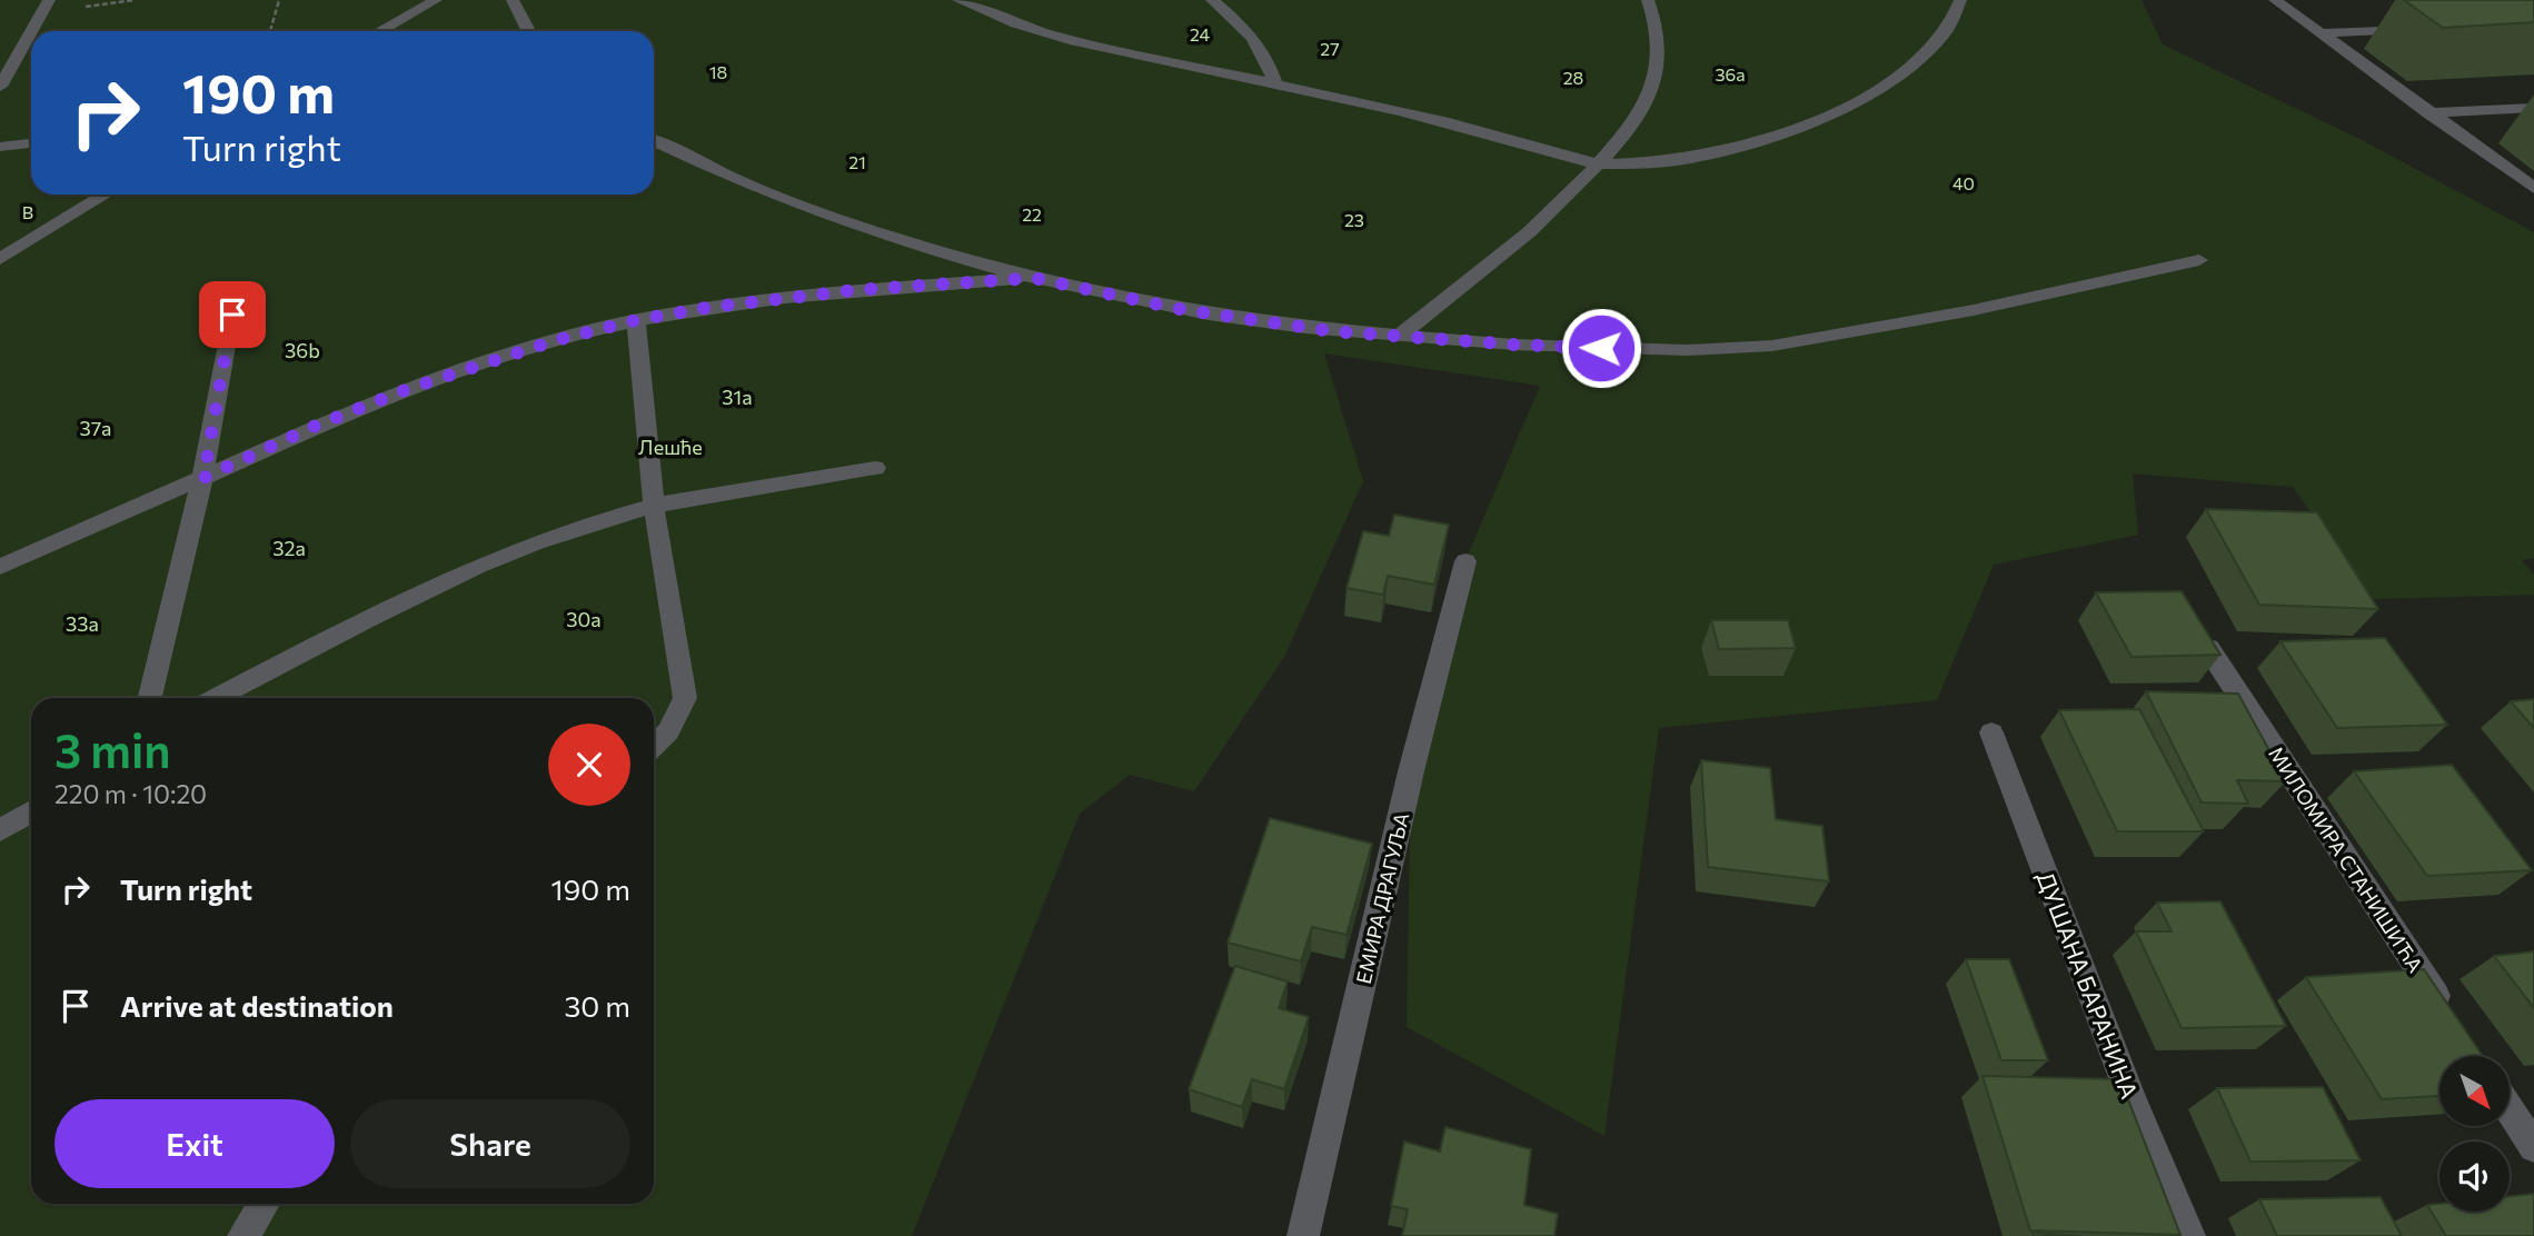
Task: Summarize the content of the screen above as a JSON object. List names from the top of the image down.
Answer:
{
  "streets": {
    "street": ["МИЛОМИРА СТАНИШИЋА", "ЕМИРА ДРАГУЉА", "ДУШАНА БАРАНИНА"]
  },
  "parks": [
    "24",
    "27",
    "18",
    "36a",
    "28",
    "21",
    "40",
    "B",
    "22",
    "23",
    "36b",
    "31a",
    "37a",
    "Лешће",
    "32a",
    "30a",
    "33a"
  ],
  "north": "bottom right",
  "page": {
    "turn": ["190 m", "Turn right"],
    "heading": ["3 min", "220 m · 10:20"],
    "list": [
      {
        "name": "Turn right",
        "value": "190 m"
      },
      {
        "name": "Arrive at destination",
        "value": "30 m"
      }
    ],
    "buttons": ["Exit", "Share"]
  }
}
